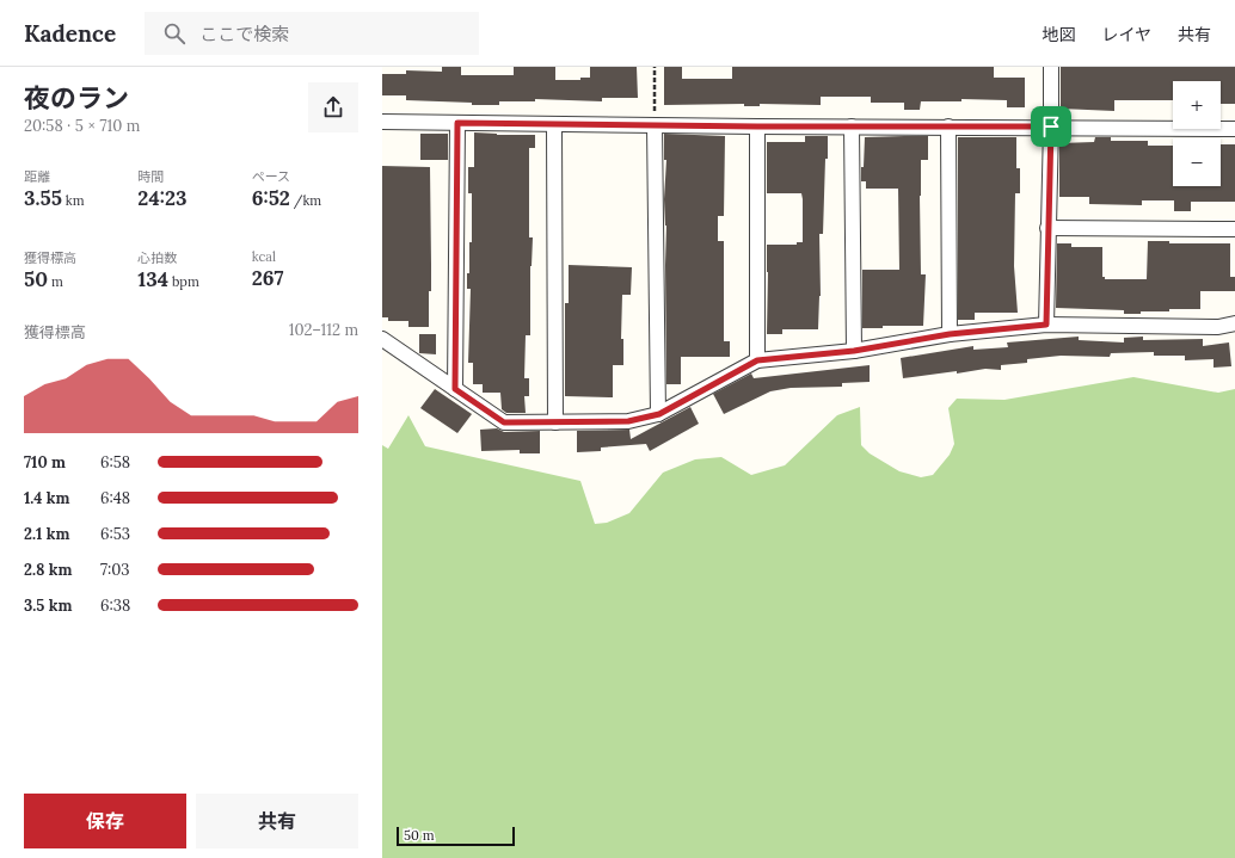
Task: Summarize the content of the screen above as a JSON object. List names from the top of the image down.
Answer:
{
  "scale_bar": "50 m",
  "page": {
    "header": "Kadence",
    "search": "ここで検索",
    "nav": ["地図", "レイヤ", "共有"],
    "heading": ["夜のラン", "20:58 · 5 × 710 m"],
    "map_buttons": ["+", "−"],
    "stats": [
      ["距離", "3.55 km"],
      ["時間", "24:23"],
      ["ペース", "6:52 /km"],
      ["獲得標高", "50 m"],
      ["心拍数", "134 bpm"],
      ["kcal", "267"]
    ],
    "chart": ["獲得標高", "102–112 m"],
    "list": [
      {
        "name": "710 m",
        "note": "6:58"
      },
      {
        "name": "1.4 km",
        "note": "6:48"
      },
      {
        "name": "2.1 km",
        "note": "6:53"
      },
      {
        "name": "2.8 km",
        "note": "7:03"
      },
      {
        "name": "3.5 km",
        "note": "6:38"
      }
    ],
    "buttons": ["保存", "共有"],
    "scale": "50 m"
  }
}
